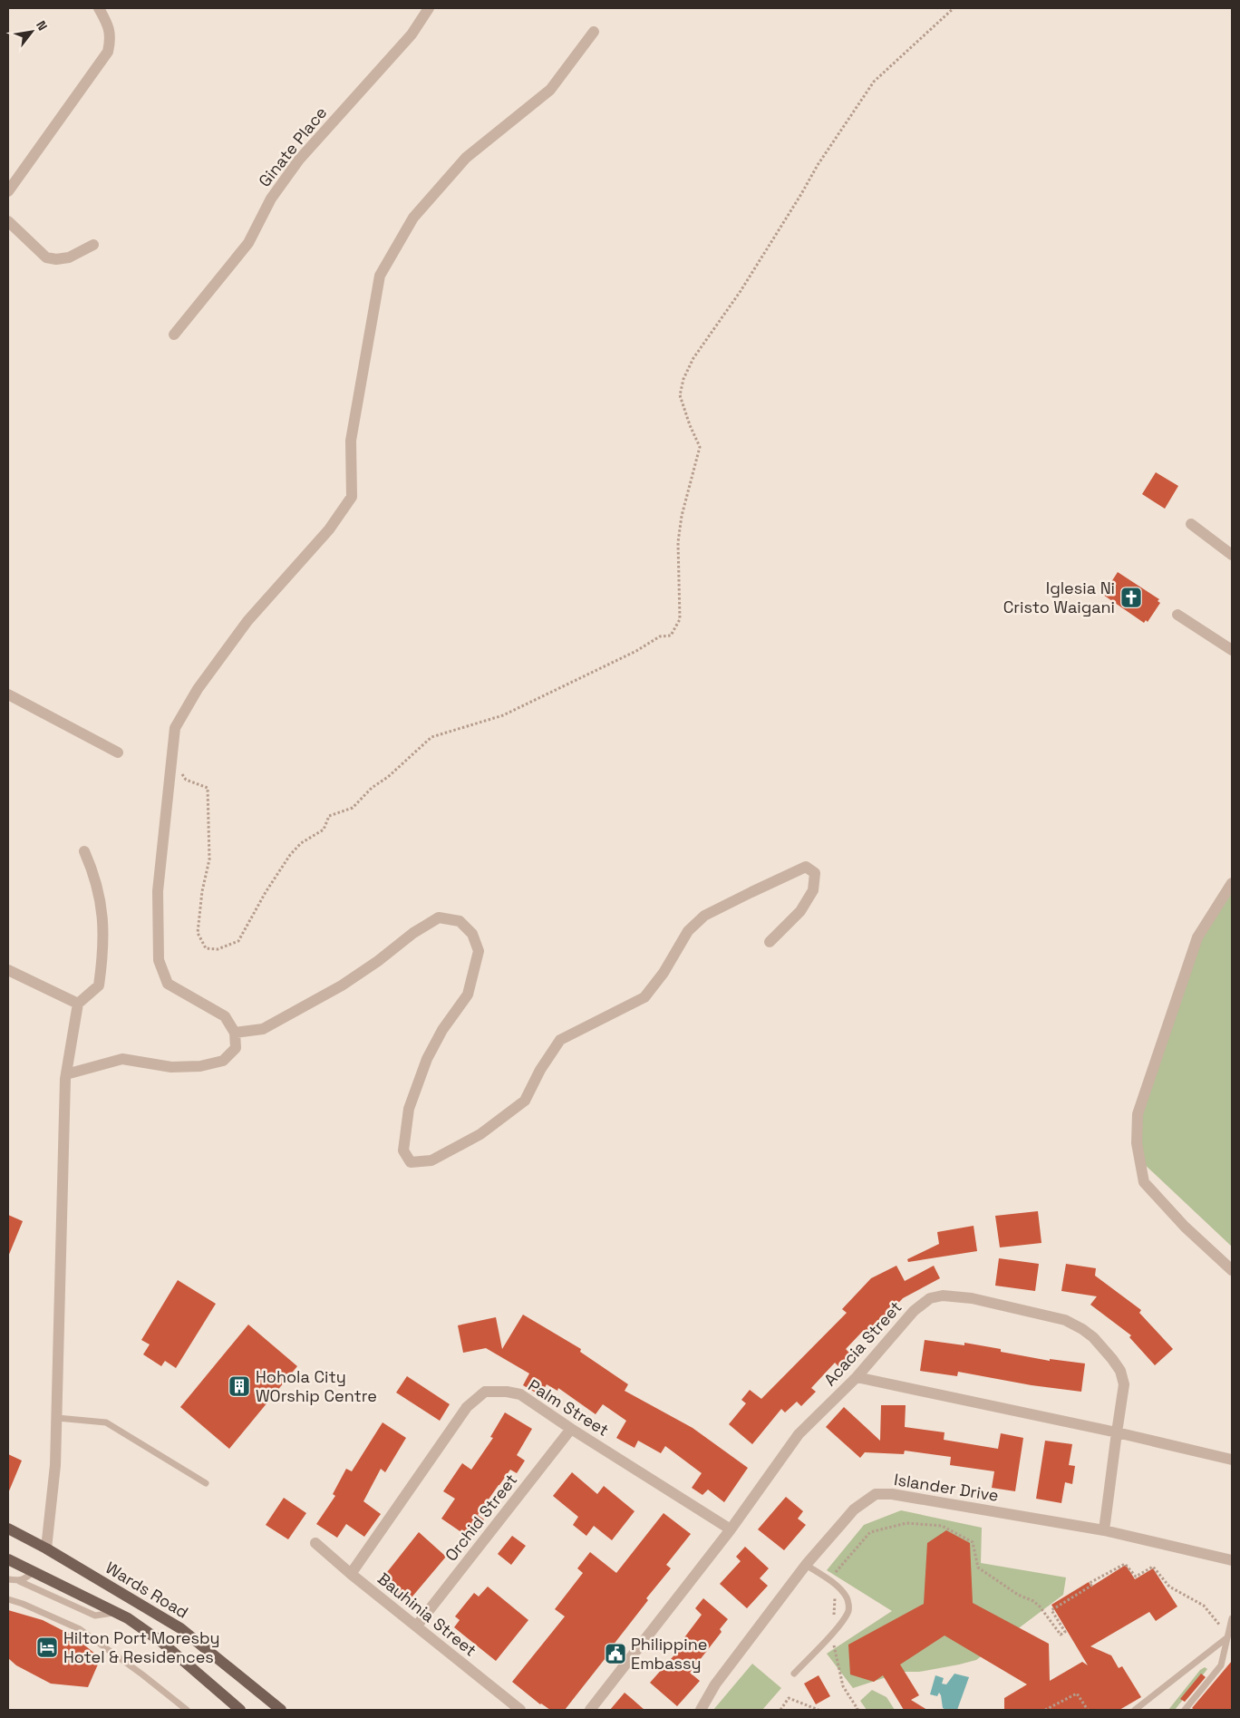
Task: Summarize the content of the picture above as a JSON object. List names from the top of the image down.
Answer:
{
  "streets": {
    "main road": ["Wards Road"],
    "street": [
      "Ginate Place",
      "Acacia Street",
      "Palm Street",
      "Islander Drive",
      "Orchid Street",
      "Bauhinia Street"
    ]
  },
  "crossings": [
    ["Acacia Street", "Palm Street"],
    ["Acacia Street", "Islander Drive"],
    ["Palm Street", "Orchid Street"],
    ["Palm Street", "Bauhinia Street"],
    ["Orchid Street", "Bauhinia Street"]
  ],
  "places": {
    "church": ["Iglesia Ni Cristo Waigani"],
    "building": ["Hohola City WOrship Centre"],
    "hotel": ["Hilton Port Moresby Hotel & Residences"],
    "public building": ["Philippine Embassy"]
  },
  "north": "top right"
}
